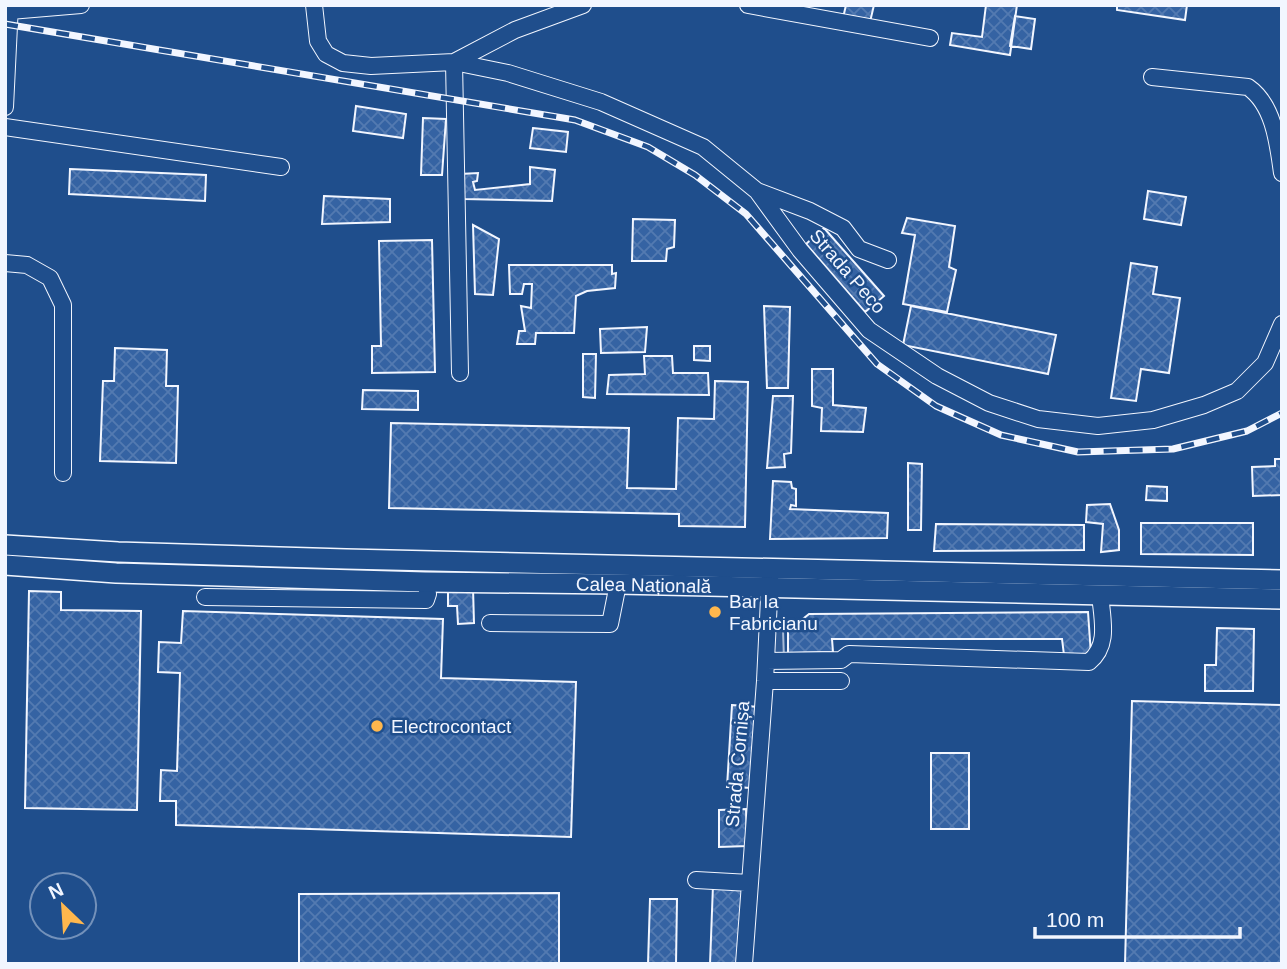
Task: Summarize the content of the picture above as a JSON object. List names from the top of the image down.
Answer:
{
  "streets": {
    "main road": ["Calea Națională"],
    "street": ["Strada Peco", "Strada Cornișa"]
  },
  "crossings": [
    ["Calea Națională", "Strada Cornișa"]
  ],
  "places": ["Bar la Fabricianu", "Electrocontact"],
  "scale_bar": "100 m",
  "north": "top left"
}
